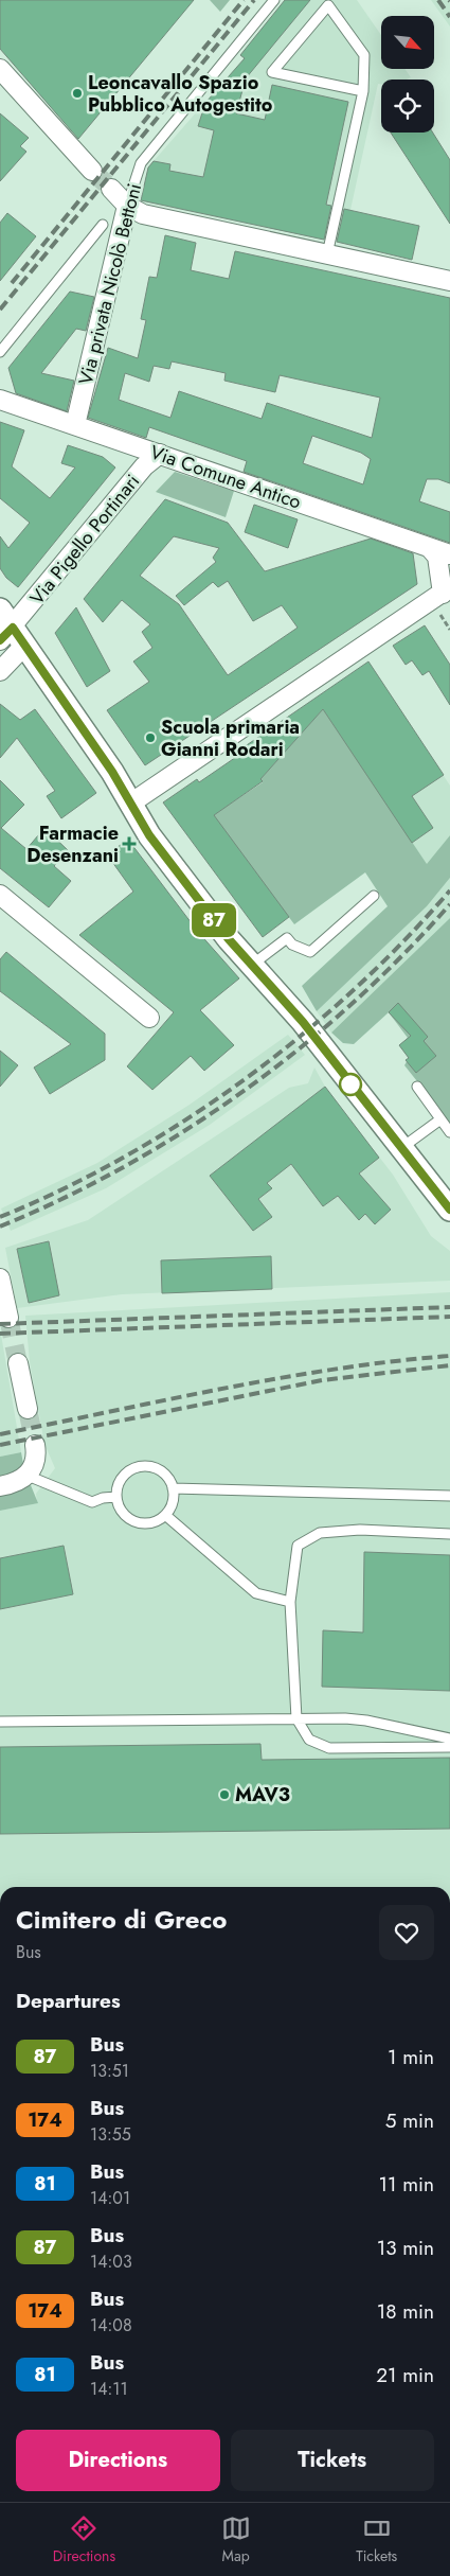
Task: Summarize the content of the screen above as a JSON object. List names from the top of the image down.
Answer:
{
  "streets": {
    "street": ["Via privata Nicolò Bettoni", "Via Comune Antico", "Via Pigello Portinari"]
  },
  "crossings": [
    ["Via privata Nicolò Bettoni", "Via Comune Antico"],
    ["Via Comune Antico", "Via Pigello Portinari"]
  ],
  "places": {
    "other": ["Leoncavallo Spazio Pubblico Autogestito", "Scuola primaria Gianni Rodari", "MAV3"],
    "health": ["Farmacie Desenzani"]
  },
  "lines": ["bus line 87"],
  "north": "bottom right",
  "page": {
    "on_map": "87",
    "heading": [
      ["Cimitero di Greco", "Bus"],
      "Departures"
    ],
    "list": [
      {
        "mark": "87",
        "name": "Bus",
        "note": "13:51",
        "value": "1 min"
      },
      {
        "mark": "174",
        "name": "Bus",
        "note": "13:55",
        "value": "5 min"
      },
      {
        "mark": "81",
        "name": "Bus",
        "note": "14:01",
        "value": "11 min"
      },
      {
        "mark": "87",
        "name": "Bus",
        "note": "14:03",
        "value": "13 min"
      },
      {
        "mark": "174",
        "name": "Bus",
        "note": "14:08",
        "value": "18 min"
      },
      {
        "mark": "81",
        "name": "Bus",
        "note": "14:11",
        "value": "21 min"
      }
    ],
    "buttons": ["Directions", "Tickets"],
    "tabs": ["Directions", "Map", "Tickets"]
  }
}
